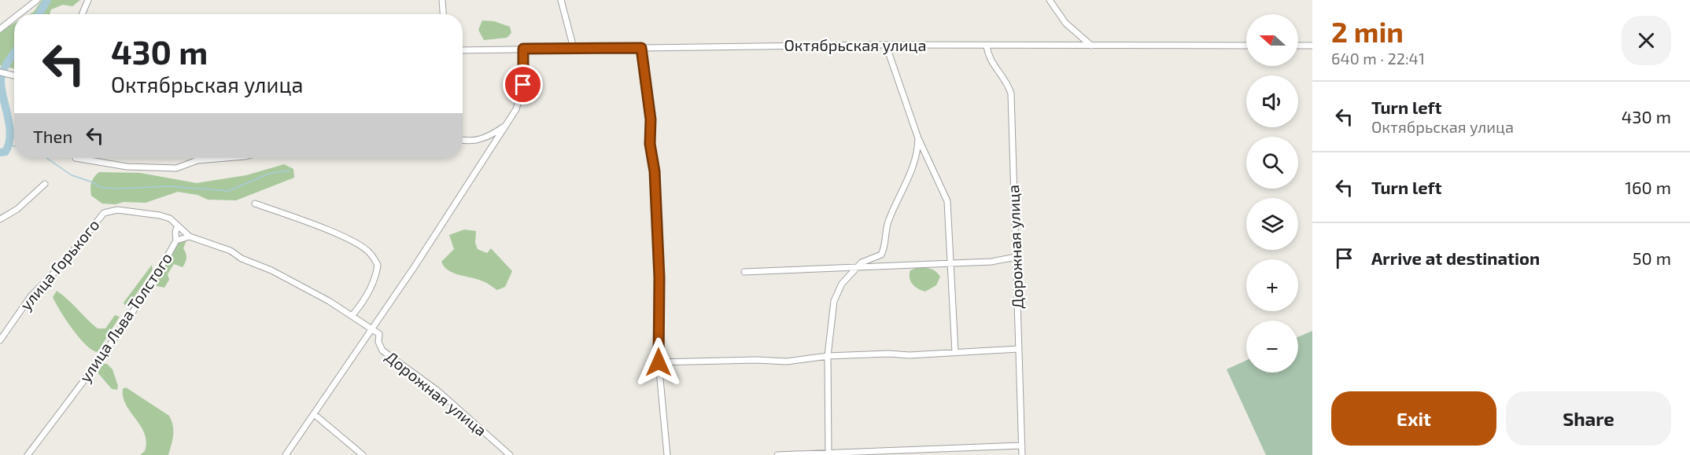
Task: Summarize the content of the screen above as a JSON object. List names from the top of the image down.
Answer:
{
  "streets": {
    "street": [
      "Октябрьская улица",
      "Дорожная улица",
      "улица Горького",
      "улица Льва Толстого"
    ]
  },
  "crossings": [
    ["Октябрьская улица", "Дорожная улица"]
  ],
  "north": "left",
  "page": {
    "heading": ["2 min", "640 m · 22:41"],
    "map_buttons": ["+", "−"],
    "turn": ["430 m", "Октябрьская улица"],
    "list": [
      {
        "name": "Turn left",
        "note": "Октябрьская улица",
        "value": "430 m"
      },
      {
        "name": "Turn left",
        "value": "160 m"
      },
      {
        "name": "Arrive at destination",
        "value": "50 m"
      }
    ],
    "then": "Then",
    "buttons": ["Exit", "Share"]
  }
}
